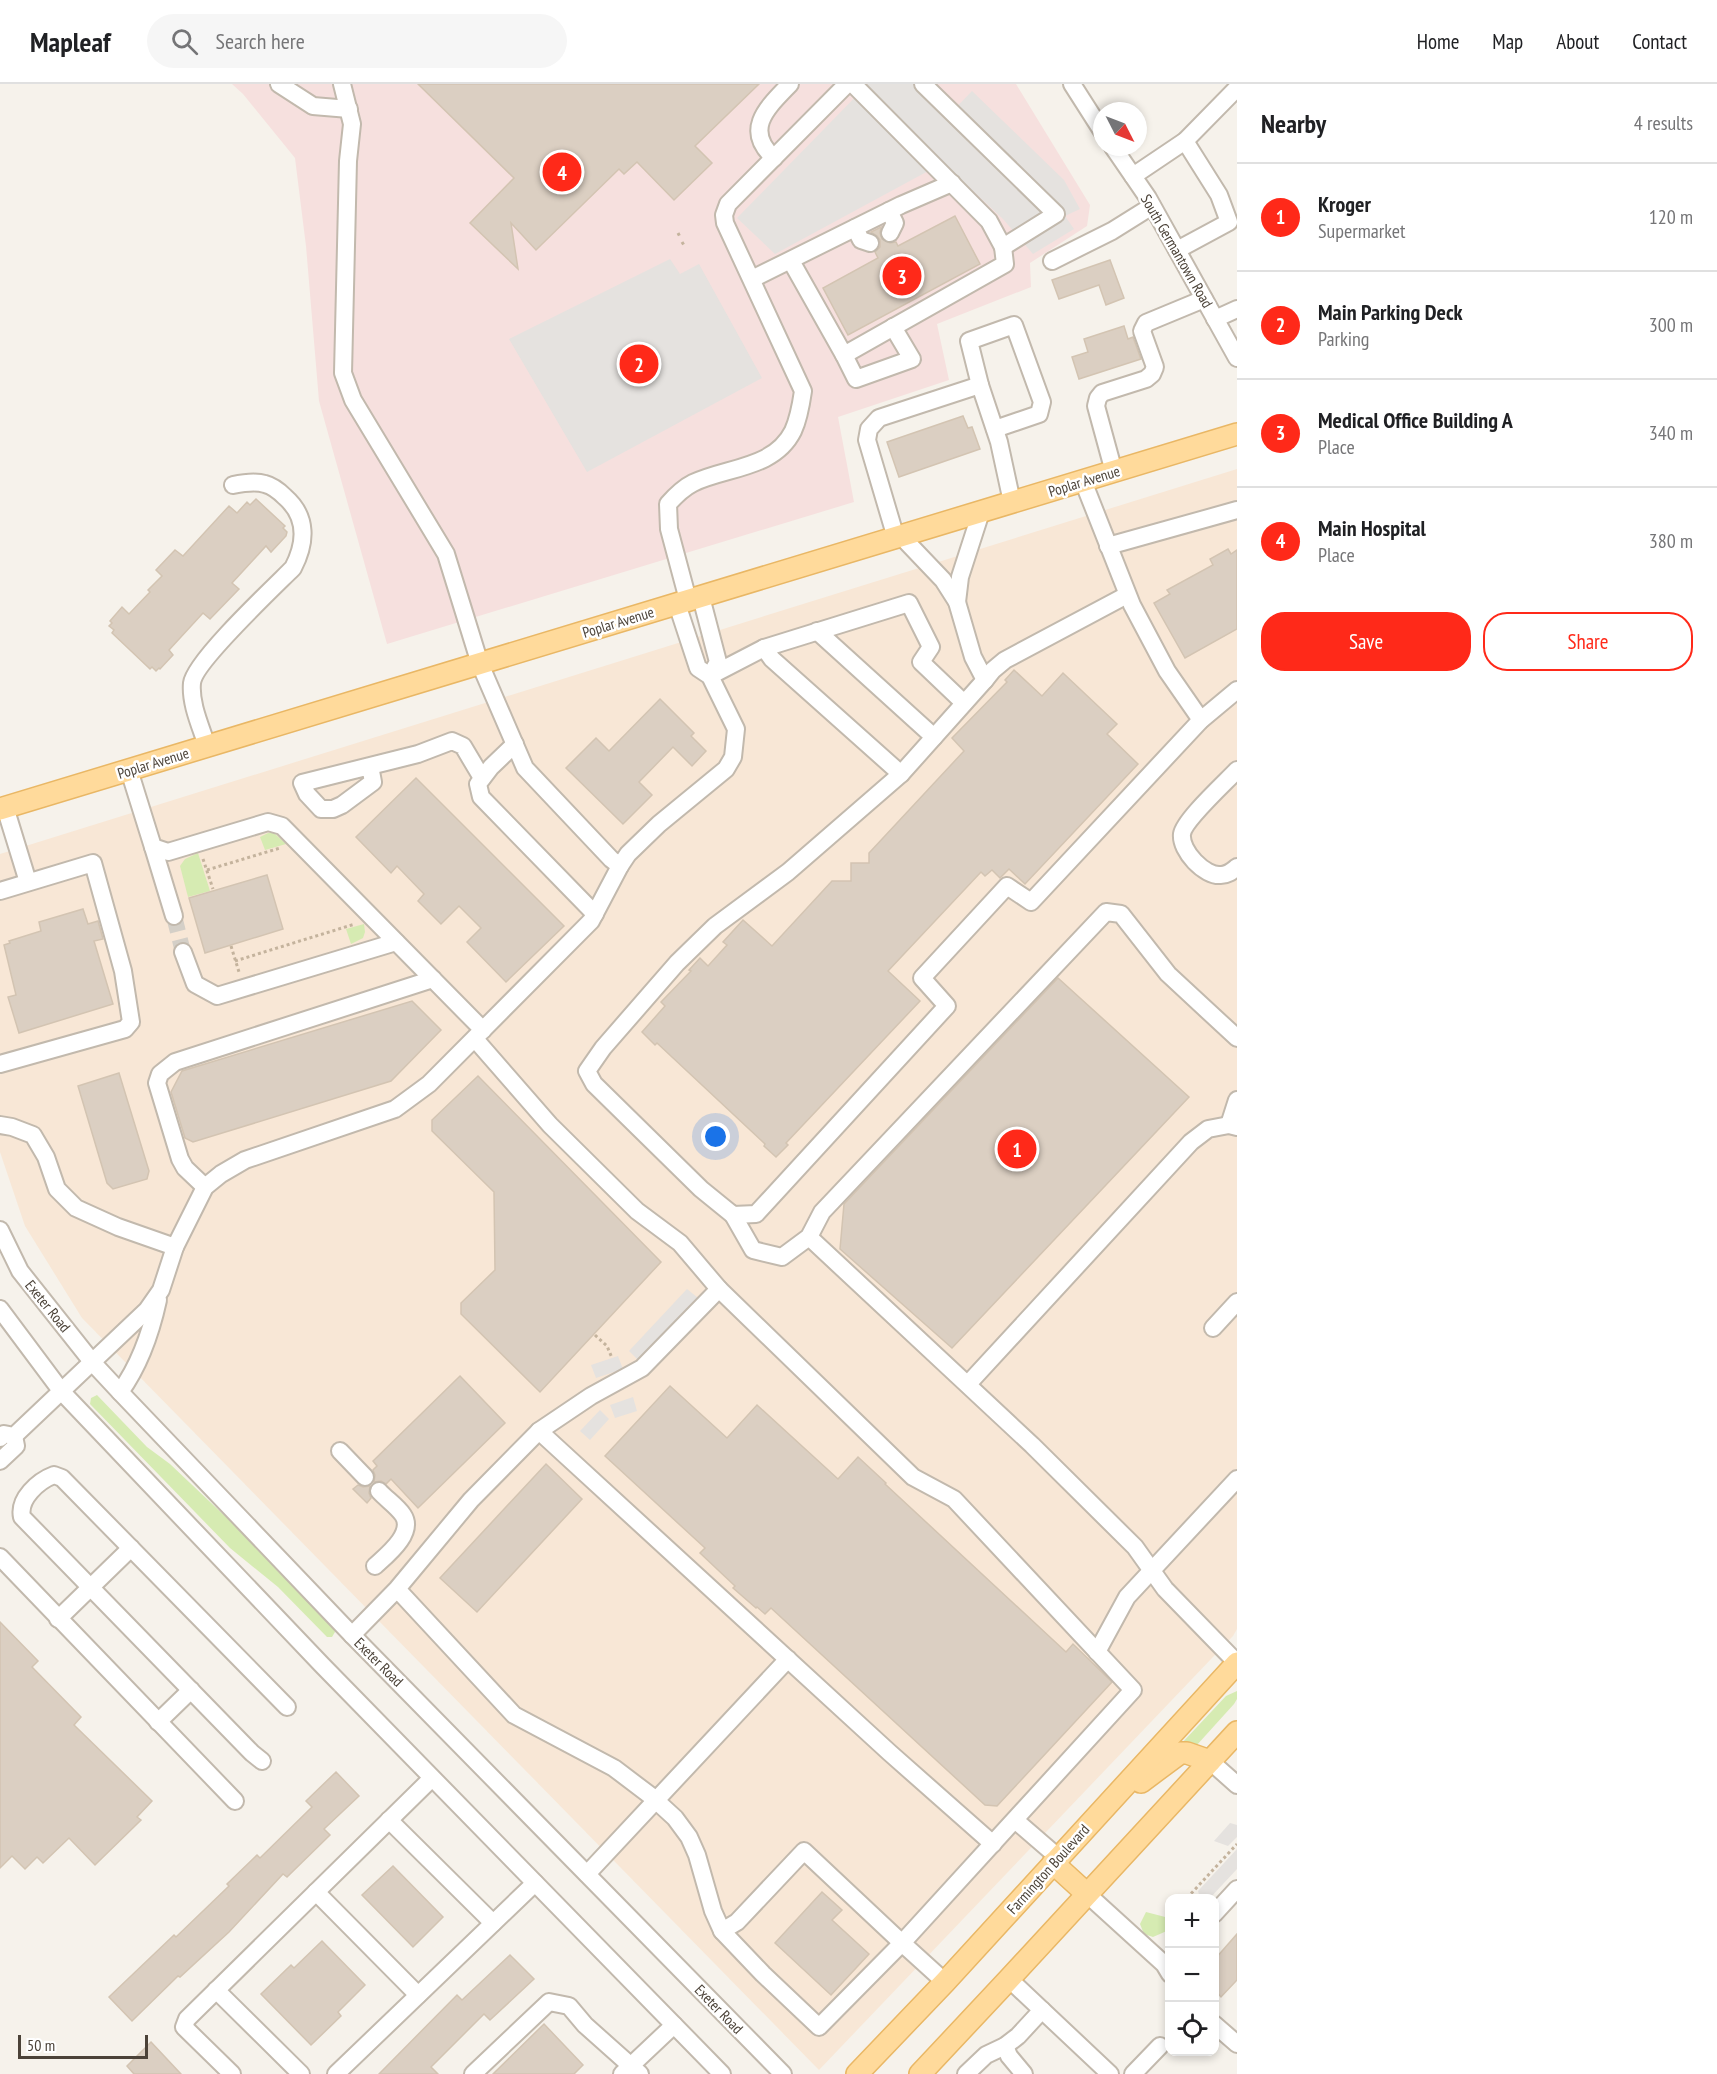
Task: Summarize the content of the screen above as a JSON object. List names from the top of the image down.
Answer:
{
  "streets": {
    "main road": ["Poplar Avenue", "Farmington Boulevard"],
    "street": ["South Germantown Road", "Exeter Road"]
  },
  "scale_bar": "50 m",
  "north": "bottom right",
  "page": {
    "header": "Mapleaf",
    "search": "Search here",
    "nav": [
      "Home",
      "Map",
      "About",
      "Contact"
    ],
    "heading": ["Nearby", "4 results"],
    "pins": [
      "4",
      "3",
      "2",
      "1"
    ],
    "list": [
      {
        "mark": "1",
        "name": "Kroger",
        "note": "Supermarket",
        "value": "120 m"
      },
      {
        "mark": "2",
        "name": "Main Parking Deck",
        "note": "Parking",
        "value": "300 m"
      },
      {
        "mark": "3",
        "name": "Medical Office Building A",
        "note": "Place",
        "value": "340 m"
      },
      {
        "mark": "4",
        "name": "Main Hospital",
        "note": "Place",
        "value": "380 m"
      }
    ],
    "buttons": ["Save", "Share"],
    "map_buttons": ["+", "−"],
    "scale": "50 m"
  }
}
